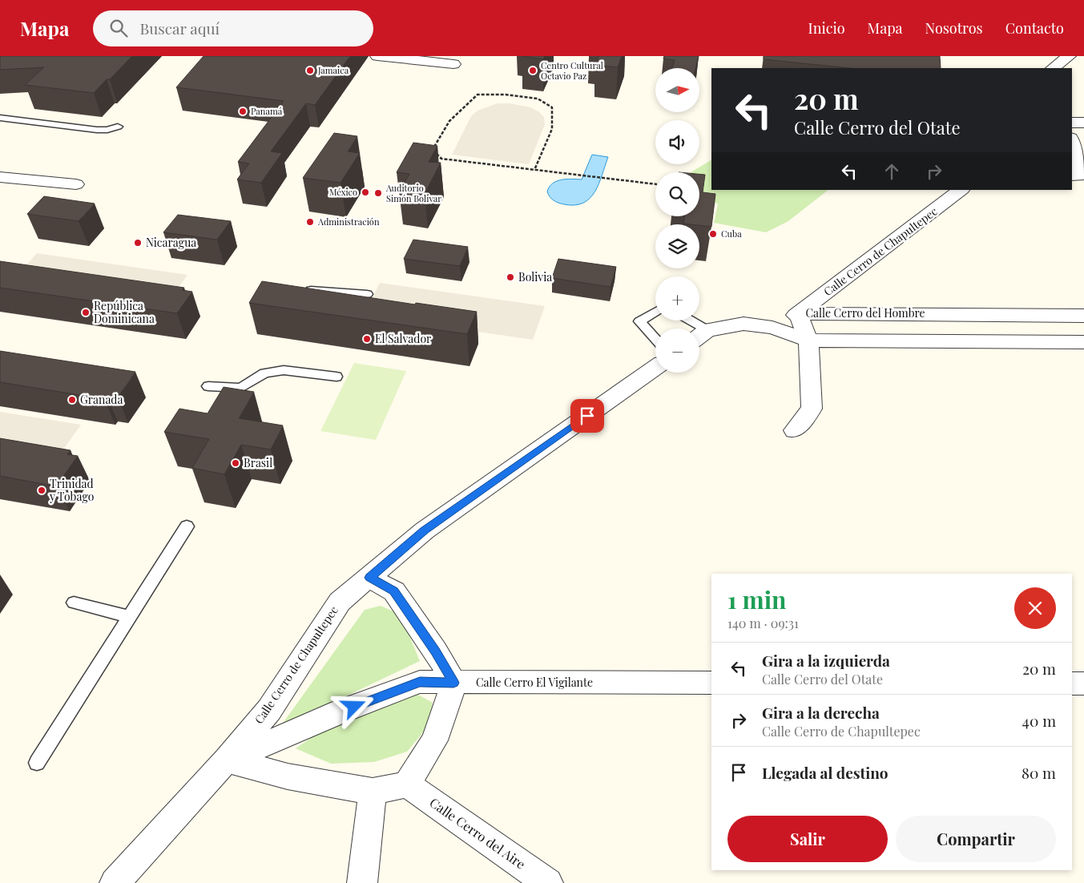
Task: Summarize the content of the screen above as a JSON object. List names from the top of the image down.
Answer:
{
  "streets": {
    "street": [
      "Calle Cerro de Chapultepec",
      "Calle Cerro del Hombre",
      "Calle Cerro El Vigilante",
      "Calle Cerro del Aire"
    ]
  },
  "crossings": [
    ["Calle Cerro de Chapultepec", "Calle Cerro del Hombre"],
    ["Calle Cerro de Chapultepec", "Calle Cerro El Vigilante"]
  ],
  "places": [
    "Jamaica",
    "Centro Cultural Octavio Paz",
    "Panamá",
    "México",
    "Auditorio Simón Bolivar",
    "Administración",
    "Cuba",
    "Nicaragua",
    "Bolivia",
    "República Dominicana",
    "El Salvador",
    "Granada",
    "Brasil",
    "Trinidad y Tobago"
  ],
  "north": "right",
  "page": {
    "header": "Mapa",
    "search": "Buscar aquí",
    "nav": [
      "Inicio",
      "Mapa",
      "Nosotros",
      "Contacto"
    ],
    "map_buttons": ["+", "−"],
    "turn": ["20 m", "Calle Cerro del Otate"],
    "heading": ["1 min", "140 m · 09:31"],
    "list": [
      {
        "name": "Gira a la izquierda",
        "note": "Calle Cerro del Otate",
        "value": "20 m"
      },
      {
        "name": "Gira a la derecha",
        "note": "Calle Cerro de Chapultepec",
        "value": "40 m"
      },
      {
        "name": "Llegada al destino",
        "value": "80 m"
      }
    ],
    "buttons": ["Salir", "Compartir"]
  }
}
